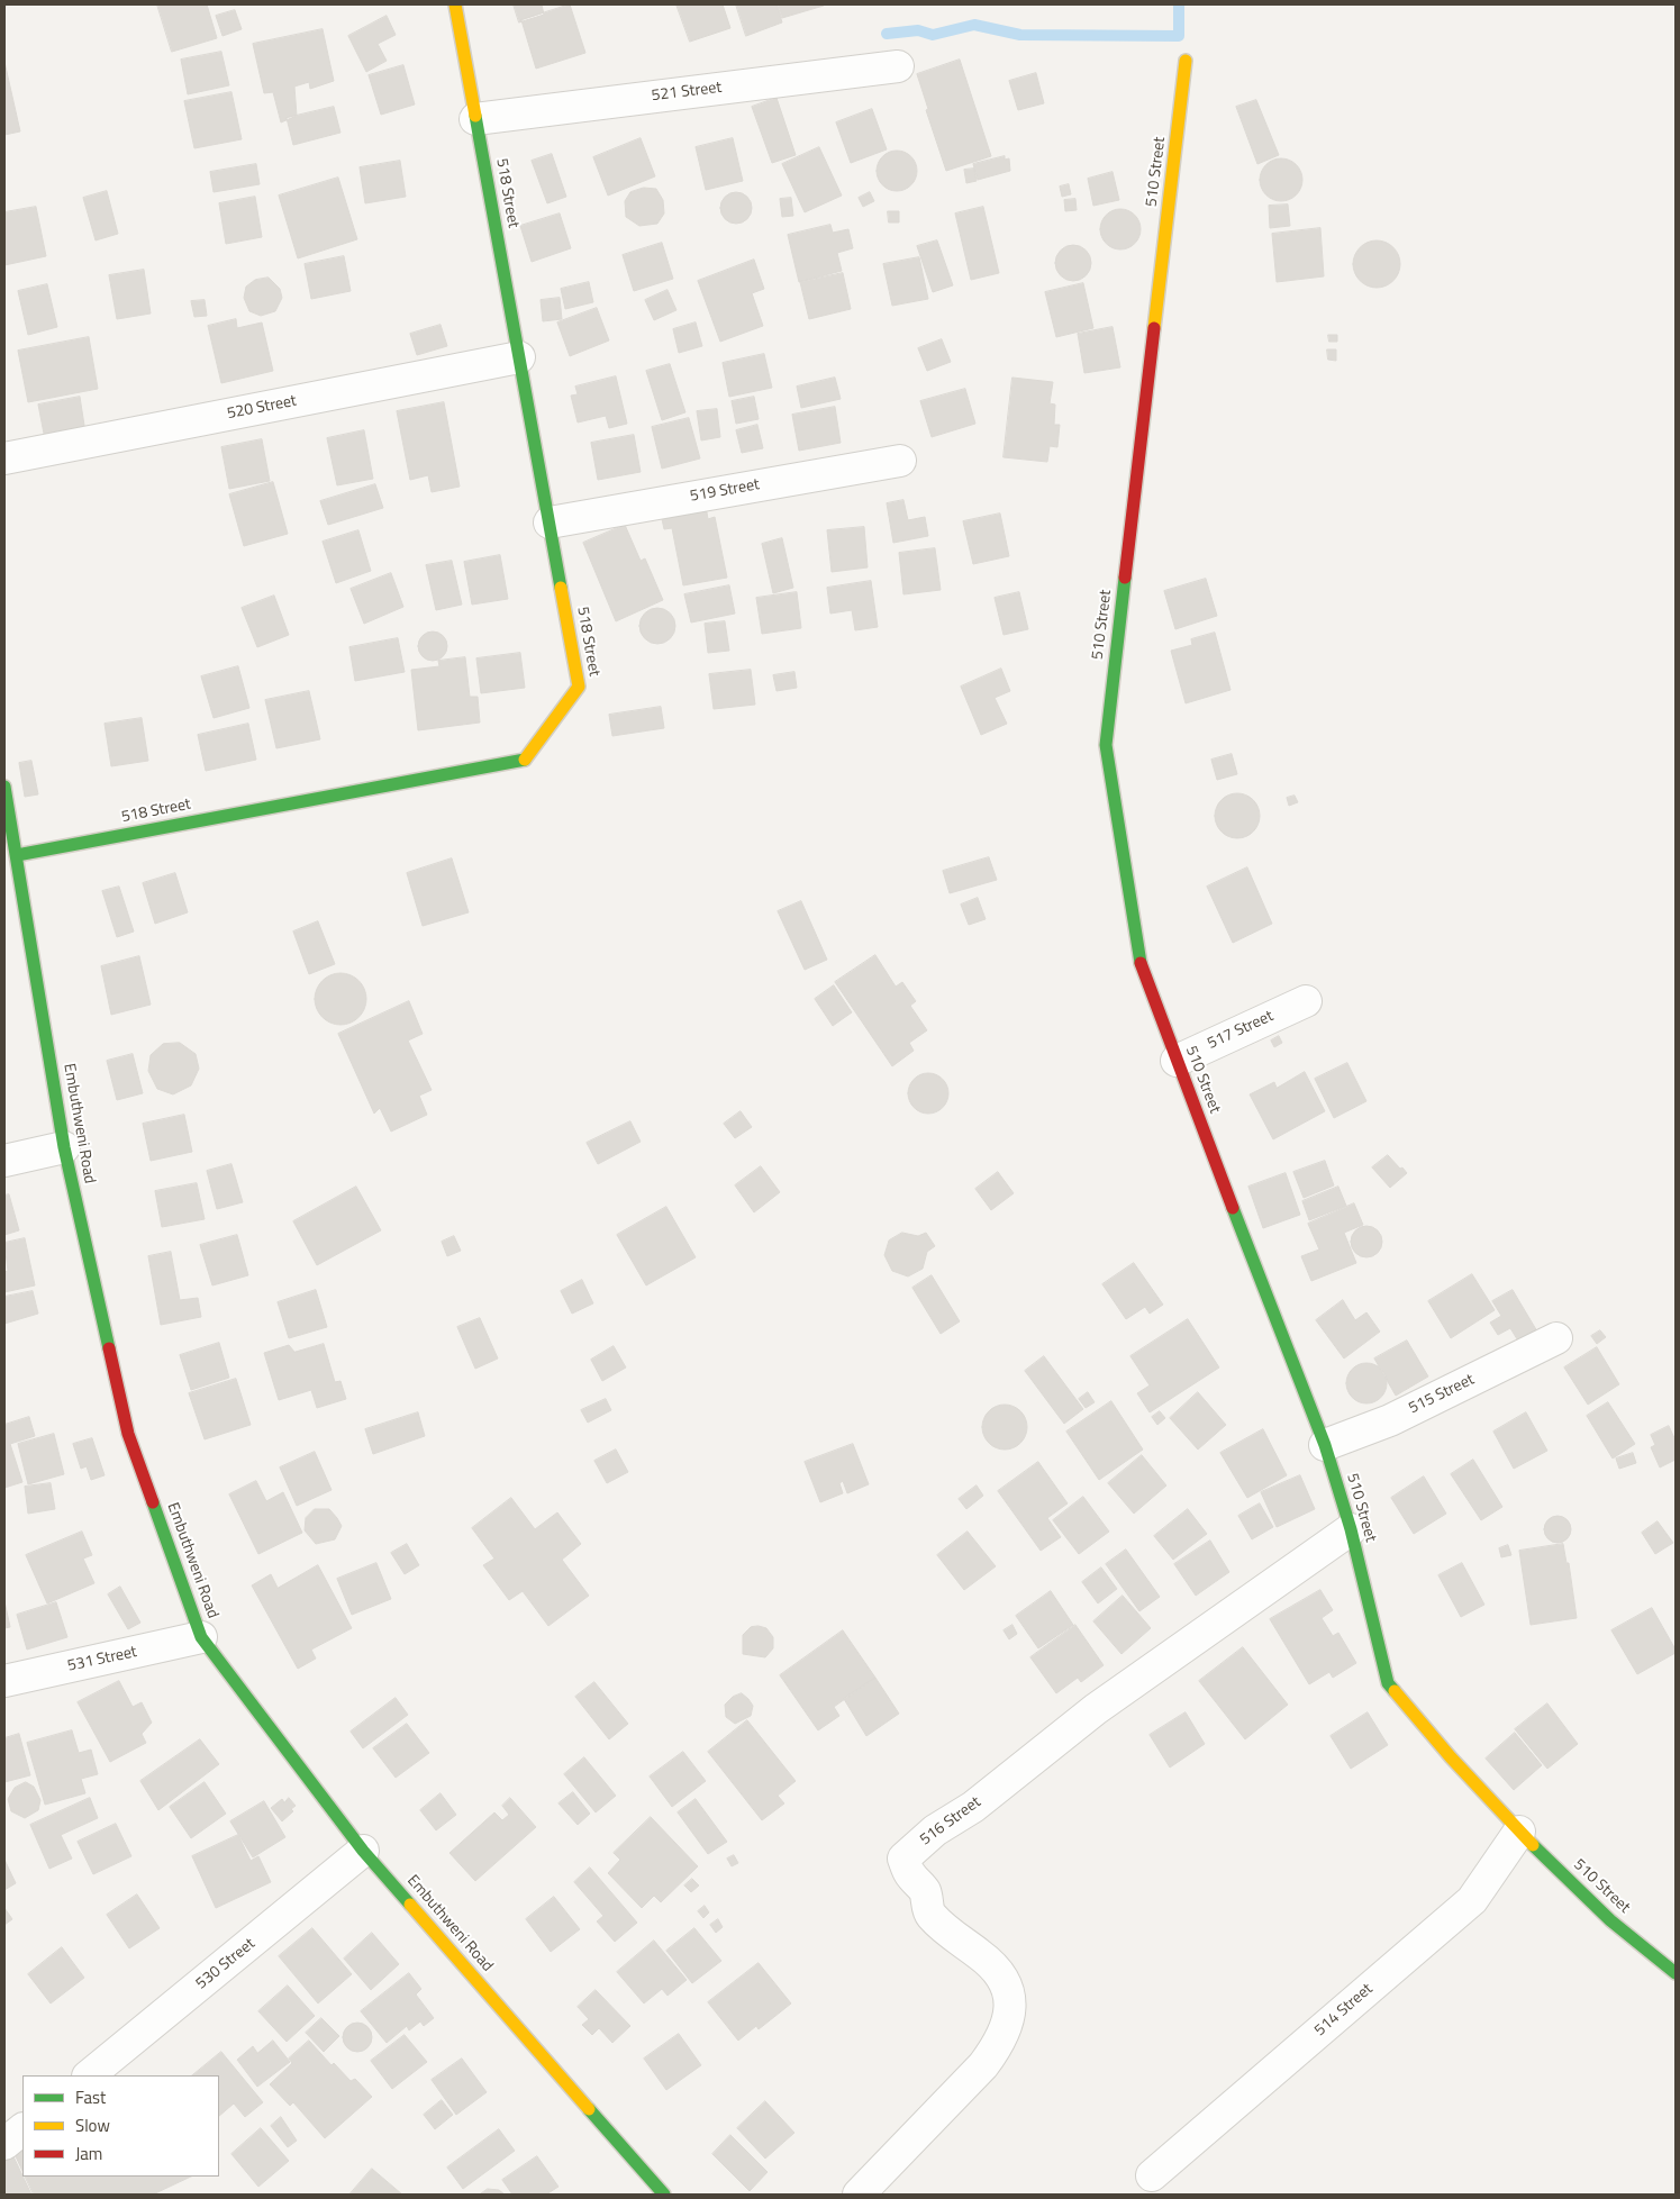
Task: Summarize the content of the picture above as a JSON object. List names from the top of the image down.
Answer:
{
  "streets": {
    "street": [
      "521 Street",
      "510 Street",
      "518 Street",
      "520 Street",
      "519 Street",
      "517 Street",
      "Embuthweni Road",
      "515 Street",
      "531 Street",
      "516 Street",
      "530 Street",
      "514 Street"
    ]
  },
  "crossings": [
    ["521 Street", "518 Street"],
    ["510 Street", "517 Street"],
    ["510 Street", "515 Street"],
    ["510 Street", "516 Street"],
    ["510 Street", "514 Street"],
    ["518 Street", "520 Street"],
    ["518 Street", "519 Street"],
    ["518 Street", "Embuthweni Road"],
    ["Embuthweni Road", "531 Street"],
    ["Embuthweni Road", "530 Street"]
  ],
  "legend": ["Fast", "Slow", "Jam"]
}
